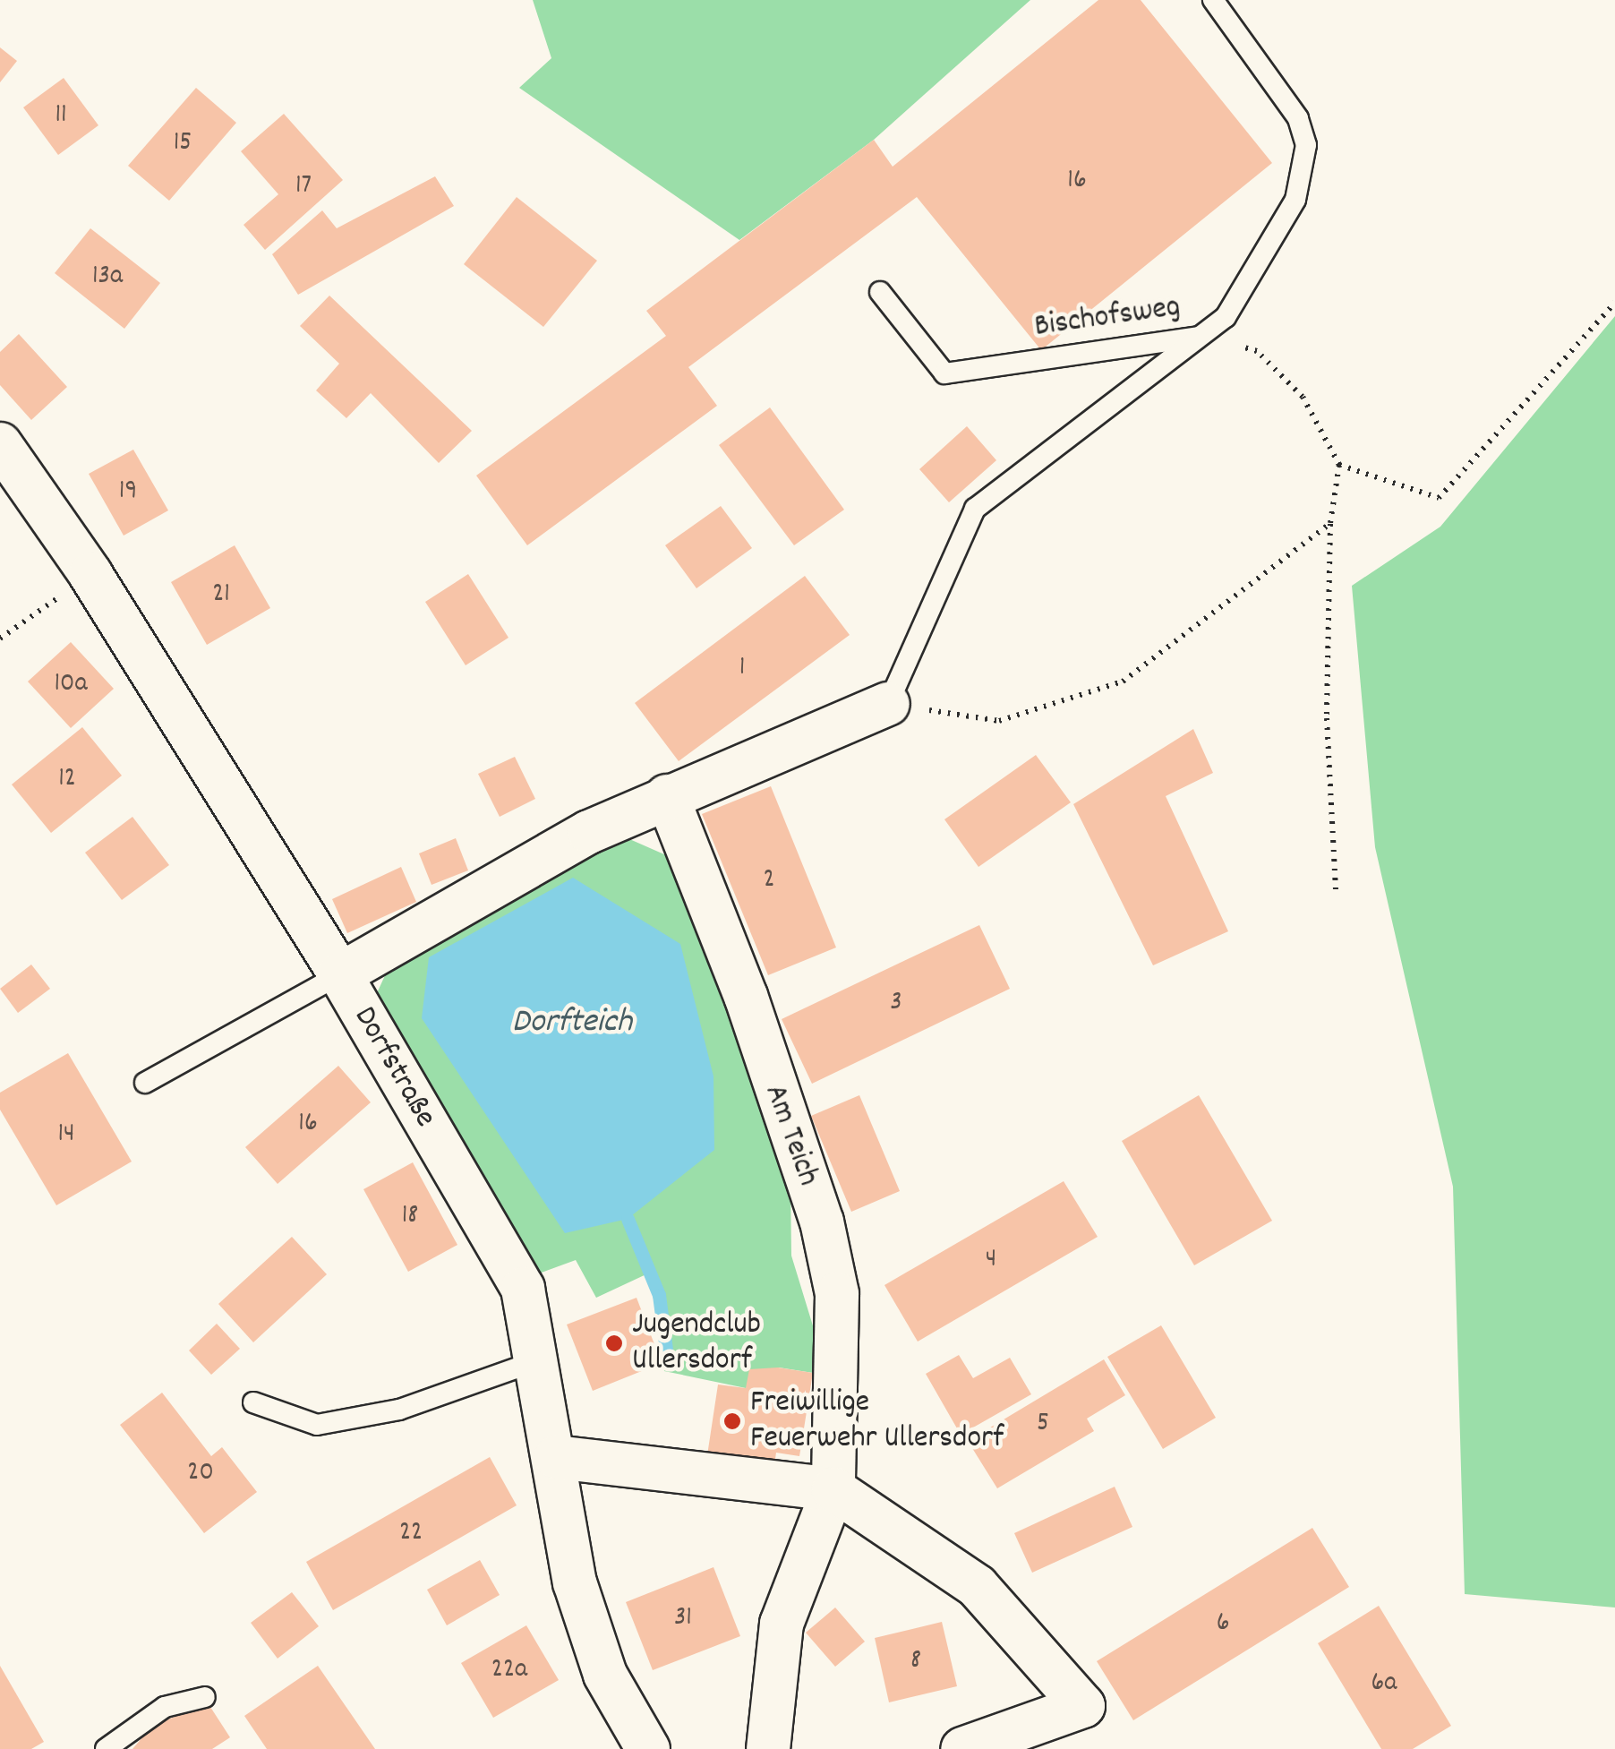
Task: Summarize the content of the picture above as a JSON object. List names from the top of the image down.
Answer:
{
  "streets": {
    "street": ["Dorfstraße", "Am Teich"],
    "lane": ["Bischofsweg"]
  },
  "water": ["Dorfteich"],
  "places": ["Jugendclub Ullersdorf", "Freiwillige Feuerwehr Ullersdorf"],
  "house_numbers": [
    "11",
    "15",
    "16",
    "17",
    "13a",
    "19",
    "21",
    "1",
    "10a",
    "12",
    "2",
    "3",
    "16",
    "14",
    "18",
    "4",
    "5",
    "20",
    "22",
    "31",
    "6",
    "8",
    "22a",
    "6a"
  ]
}
